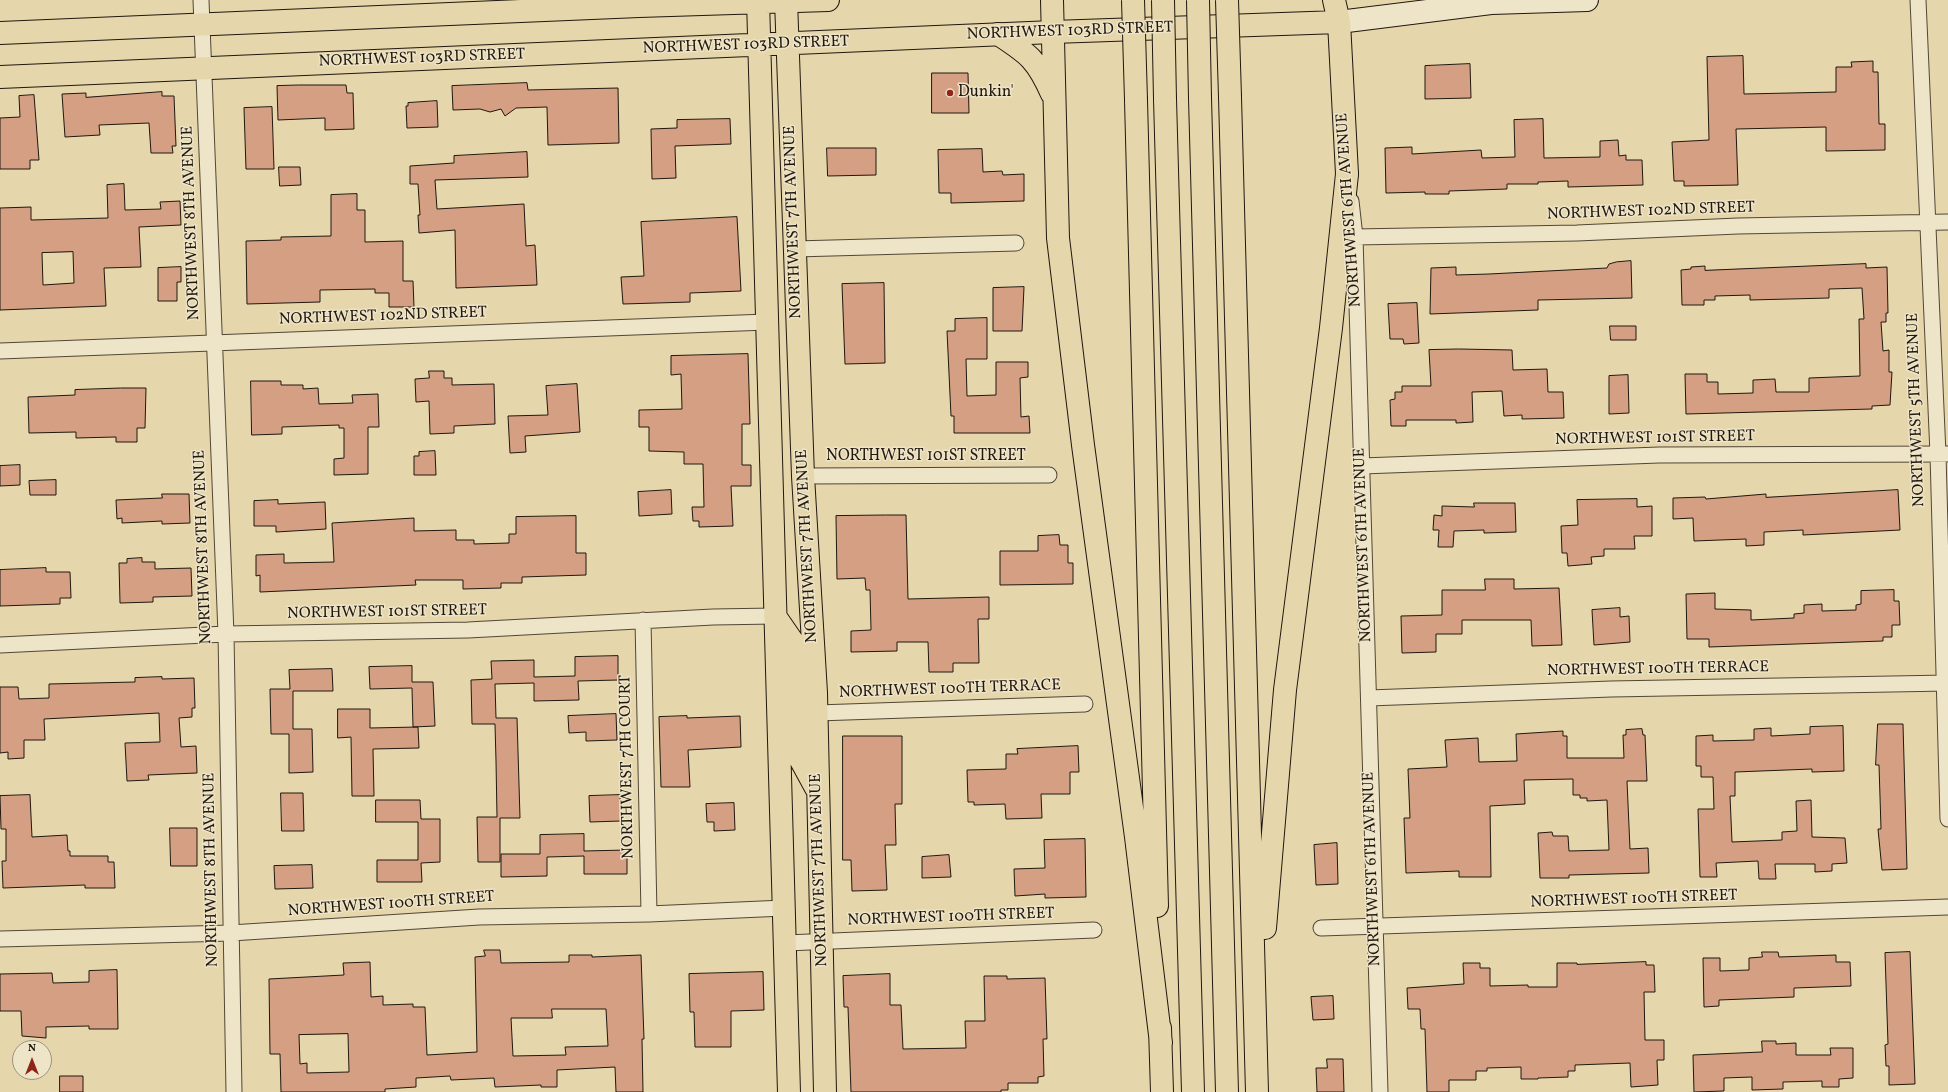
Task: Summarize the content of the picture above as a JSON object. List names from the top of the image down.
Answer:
{
  "streets": {
    "main road": ["NORTHWEST 103RD STREET", "NORTHWEST 6TH AVENUE", "NORTHWEST 7TH AVENUE"],
    "street": [
      "NORTHWEST 102ND STREET",
      "NORTHWEST 8TH AVENUE",
      "NORTHWEST 5TH AVENUE",
      "NORTHWEST 101ST STREET",
      "NORTHWEST 100TH TERRACE",
      "NORTHWEST 7TH COURT",
      "NORTHWEST 100TH STREET"
    ]
  },
  "crossings": [
    ["NORTHWEST 103RD STREET", "NORTHWEST 6TH AVENUE"],
    ["NORTHWEST 103RD STREET", "NORTHWEST 7TH AVENUE"],
    ["NORTHWEST 103RD STREET", "NORTHWEST 8TH AVENUE"],
    ["NORTHWEST 6TH AVENUE", "NORTHWEST 102ND STREET"],
    ["NORTHWEST 6TH AVENUE", "NORTHWEST 101ST STREET"],
    ["NORTHWEST 6TH AVENUE", "NORTHWEST 100TH TERRACE"],
    ["NORTHWEST 6TH AVENUE", "NORTHWEST 100TH STREET"],
    ["NORTHWEST 102ND STREET", "NORTHWEST 7TH AVENUE"],
    ["NORTHWEST 102ND STREET", "NORTHWEST 8TH AVENUE"],
    ["NORTHWEST 102ND STREET", "NORTHWEST 5TH AVENUE"],
    ["NORTHWEST 7TH AVENUE", "NORTHWEST 101ST STREET"],
    ["NORTHWEST 7TH AVENUE", "NORTHWEST 100TH TERRACE"],
    ["NORTHWEST 7TH AVENUE", "NORTHWEST 100TH STREET"],
    ["NORTHWEST 8TH AVENUE", "NORTHWEST 101ST STREET"],
    ["NORTHWEST 8TH AVENUE", "NORTHWEST 100TH STREET"],
    ["NORTHWEST 5TH AVENUE", "NORTHWEST 101ST STREET"],
    ["NORTHWEST 5TH AVENUE", "NORTHWEST 100TH TERRACE"],
    ["NORTHWEST 101ST STREET", "NORTHWEST 7TH COURT"],
    ["NORTHWEST 7TH COURT", "NORTHWEST 100TH STREET"]
  ],
  "places": ["Dunkin'"],
  "north": "top"
}
